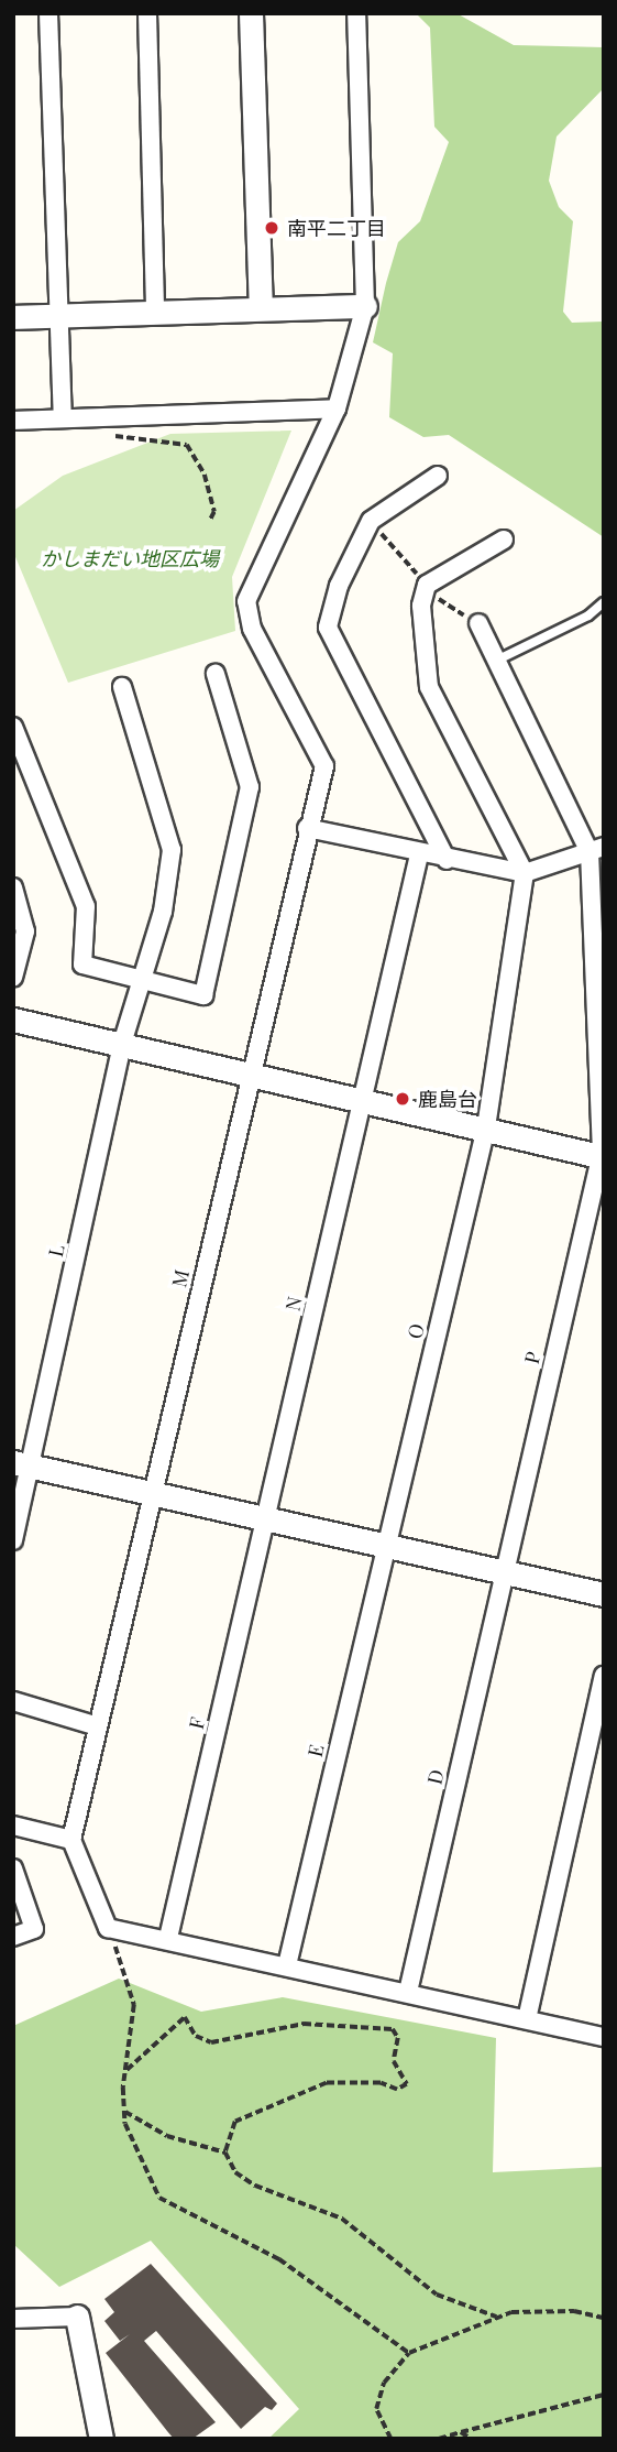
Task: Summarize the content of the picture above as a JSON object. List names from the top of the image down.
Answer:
{
  "streets": {
    "street": [
      "L",
      "M",
      "N",
      "O",
      "P",
      "F",
      "E",
      "D"
    ]
  },
  "crossings": [
    ["N", "F"],
    ["O", "E"],
    ["P", "D"]
  ],
  "parks": ["かしまだい地区広場"],
  "places": ["南平二丁目", "鹿島台"]
}
